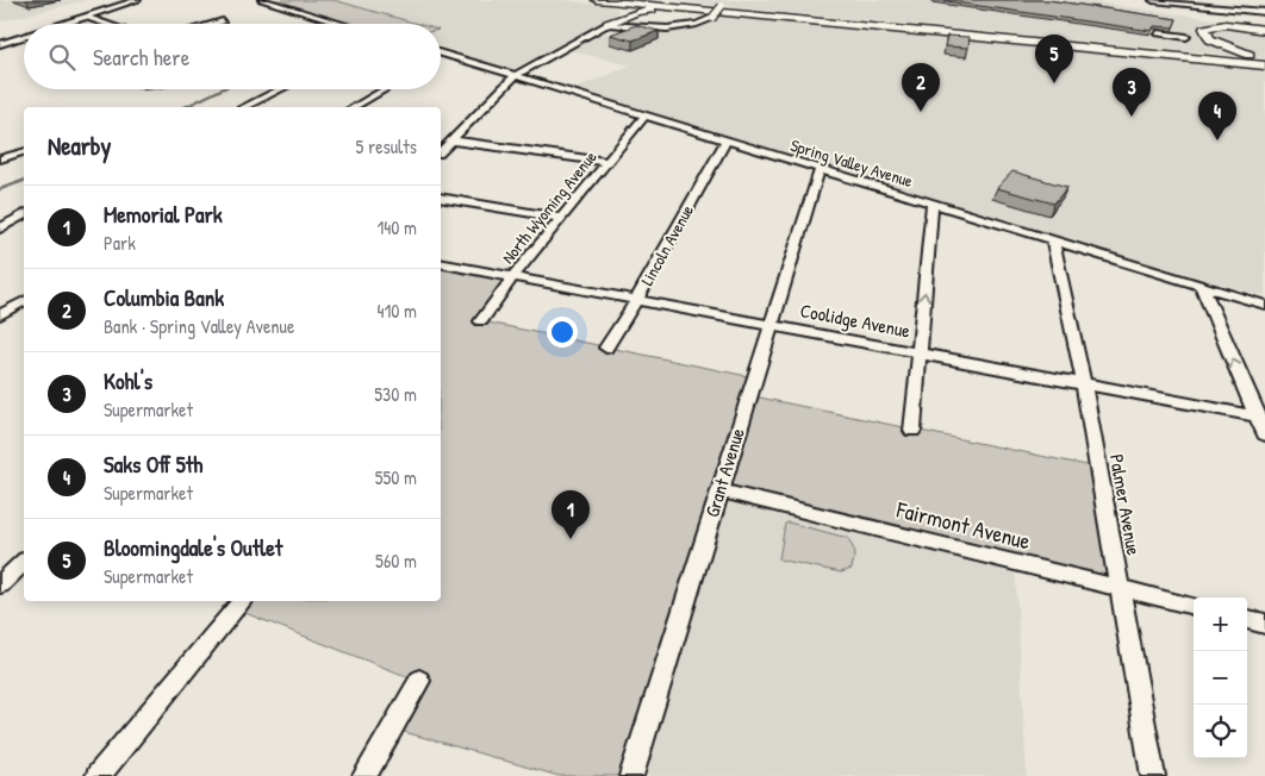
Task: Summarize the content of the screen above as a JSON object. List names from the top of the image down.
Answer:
{
  "streets": {
    "street": [
      "Spring Valley Avenue",
      "North Wyoming Avenue",
      "Lincoln Avenue",
      "Coolidge Avenue",
      "Grant Avenue",
      "Palmer Avenue",
      "Fairmont Avenue"
    ]
  },
  "crossings": [
    ["Spring Valley Avenue", "North Wyoming Avenue"],
    ["Spring Valley Avenue", "Lincoln Avenue"],
    ["Spring Valley Avenue", "Grant Avenue"],
    ["Spring Valley Avenue", "Palmer Avenue"],
    ["North Wyoming Avenue", "Coolidge Avenue"],
    ["Lincoln Avenue", "Coolidge Avenue"],
    ["Coolidge Avenue", "Grant Avenue"],
    ["Coolidge Avenue", "Palmer Avenue"],
    ["Grant Avenue", "Fairmont Avenue"],
    ["Palmer Avenue", "Fairmont Avenue"]
  ],
  "page": {
    "search": "Search here",
    "pins": [
      "5",
      "2",
      "3",
      "4",
      "1"
    ],
    "heading": ["Nearby", "5 results"],
    "list": [
      {
        "mark": "1",
        "name": "Memorial Park",
        "note": "Park",
        "value": "140 m"
      },
      {
        "mark": "2",
        "name": "Columbia Bank",
        "note": "Bank · Spring Valley Avenue",
        "value": "410 m"
      },
      {
        "mark": "3",
        "name": "Kohl's",
        "note": "Supermarket",
        "value": "530 m"
      },
      {
        "mark": "4",
        "name": "Saks Off 5th",
        "note": "Supermarket",
        "value": "550 m"
      },
      {
        "mark": "5",
        "name": "Bloomingdale's Outlet",
        "note": "Supermarket",
        "value": "560 m"
      }
    ],
    "map_buttons": ["+", "−"]
  }
}
